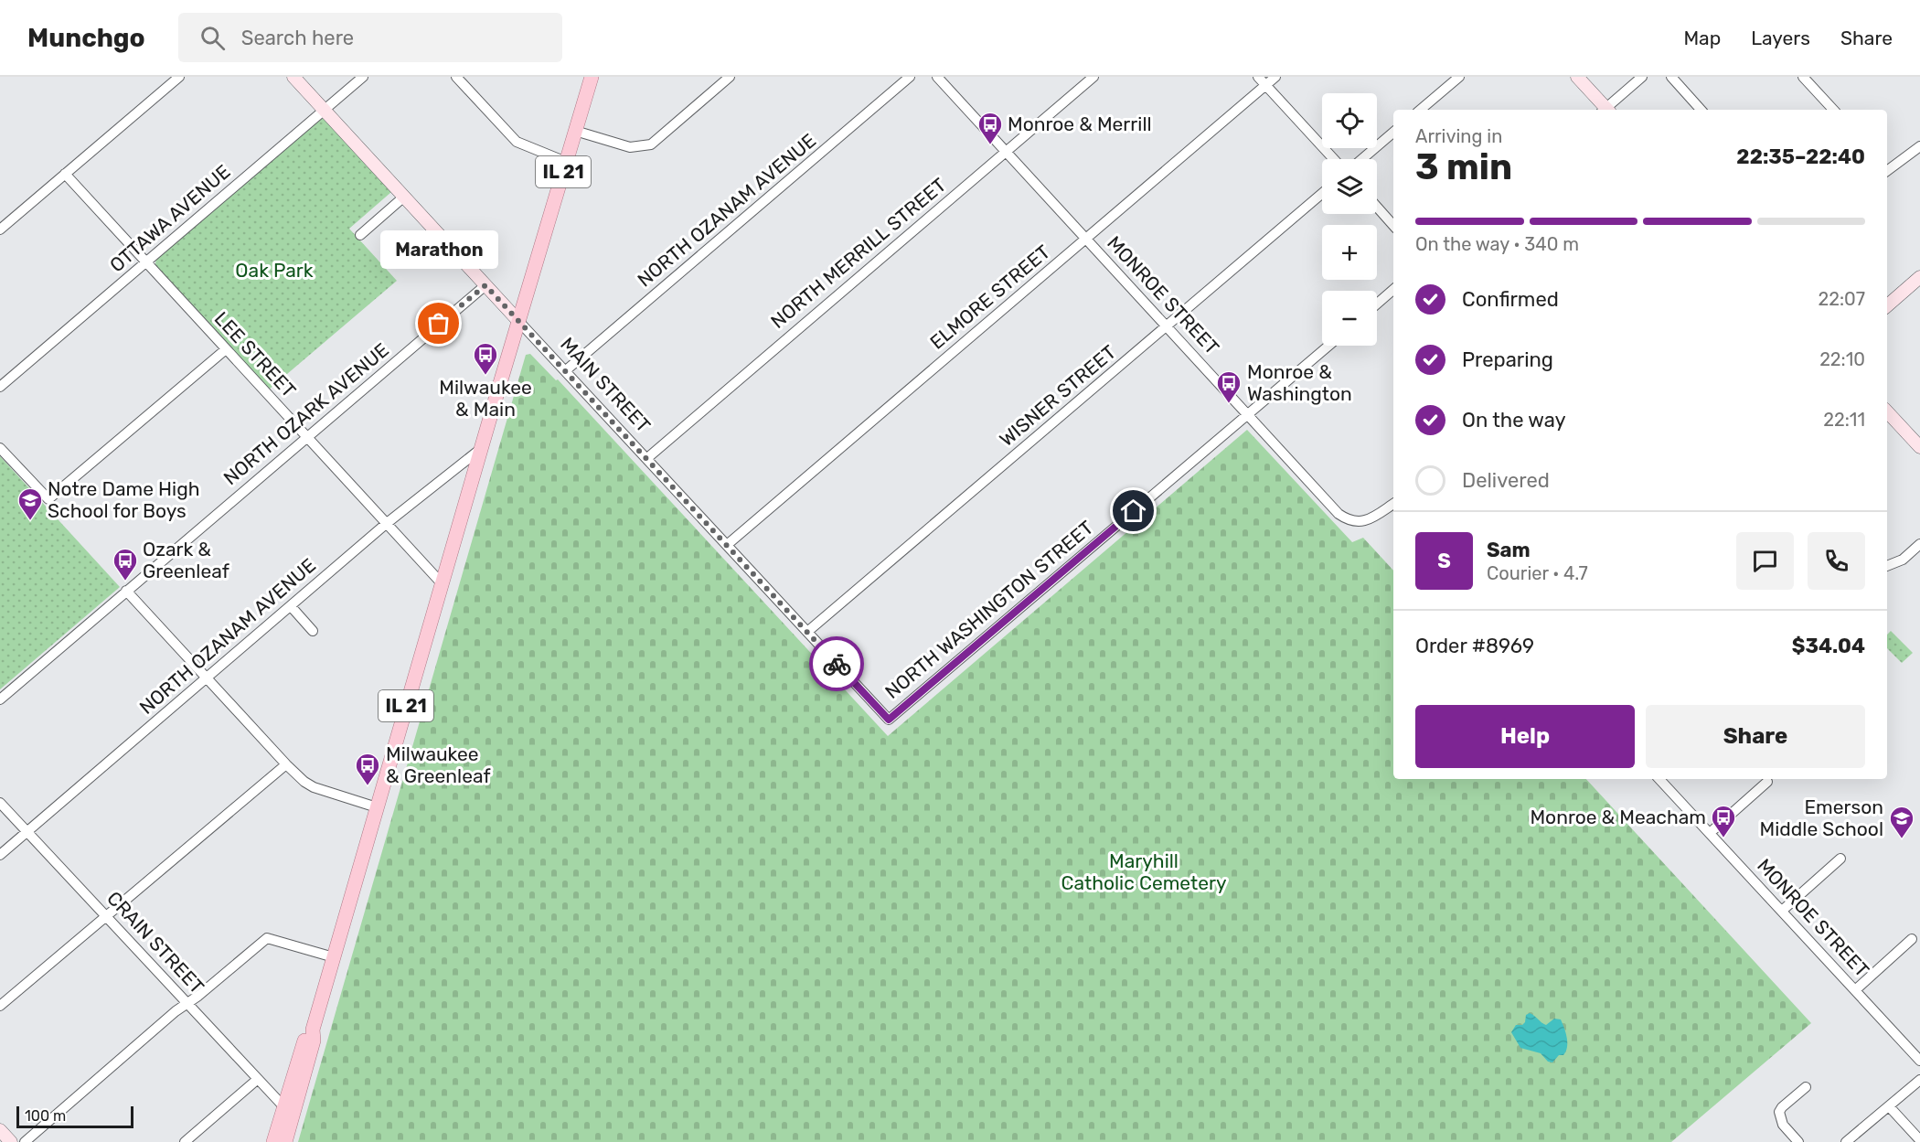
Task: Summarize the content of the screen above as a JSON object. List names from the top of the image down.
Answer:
{
  "streets": {
    "main road": ["IL 21"],
    "street": [
      "NORTH OZANAM AVENUE",
      "OTTAWA AVENUE",
      "NORTH MERRILL STREET",
      "MONROE STREET",
      "ELMORE STREET",
      "LEE STREET",
      "MAIN STREET",
      "WISNER STREET",
      "NORTH OZARK AVENUE",
      "NORTH WASHINGTON STREET",
      "CRAIN STREET"
    ]
  },
  "crossings": [
    ["IL 21", "NORTH OZANAM AVENUE"],
    ["IL 21", "LEE STREET"],
    ["IL 21", "MAIN STREET"],
    ["IL 21", "CRAIN STREET"],
    ["NORTH OZANAM AVENUE", "LEE STREET"],
    ["NORTH OZANAM AVENUE", "MAIN STREET"],
    ["NORTH OZANAM AVENUE", "CRAIN STREET"],
    ["OTTAWA AVENUE", "LEE STREET"],
    ["OTTAWA AVENUE", "MAIN STREET"],
    ["NORTH MERRILL STREET", "MONROE STREET"],
    ["NORTH MERRILL STREET", "MAIN STREET"],
    ["MONROE STREET", "ELMORE STREET"],
    ["MONROE STREET", "WISNER STREET"],
    ["MONROE STREET", "NORTH WASHINGTON STREET"],
    ["ELMORE STREET", "MAIN STREET"],
    ["LEE STREET", "NORTH OZARK AVENUE"],
    ["MAIN STREET", "WISNER STREET"],
    ["MAIN STREET", "NORTH OZARK AVENUE"],
    ["MAIN STREET", "NORTH WASHINGTON STREET"]
  ],
  "parks": ["Oak Park", "Maryhill Catholic Cemetery"],
  "places": {
    "bus stop": [
      "Monroe & Merrill",
      "Milwaukee & Main",
      "Monroe & Washington",
      "Ozark & Greenleaf",
      "Milwaukee & Greenleaf",
      "Monroe & Meacham"
    ],
    "other": ["Marathon"],
    "school or university": ["Notre Dame High School for Boys", "Emerson Middle School"]
  },
  "scale_bar": "100 m",
  "page": {
    "header": "Munchgo",
    "search": "Search here",
    "nav": ["Map", "Layers", "Share"],
    "map_buttons": ["+", "−"],
    "heading": ["3 min", "Arriving in", "22:35–22:40"],
    "panel": [
      "Sam",
      "Courier · 4.7",
      "Order #8969",
      "$34.04"
    ],
    "bar": "On the way · 340 m",
    "bubble": "Marathon",
    "list": [
      ["Confirmed", "22:07"],
      ["Preparing", "22:10"],
      ["On the way", "22:11"],
      "Delivered"
    ],
    "round": "S",
    "buttons": ["Help", "Share"],
    "scale": "100 m"
  }
}
